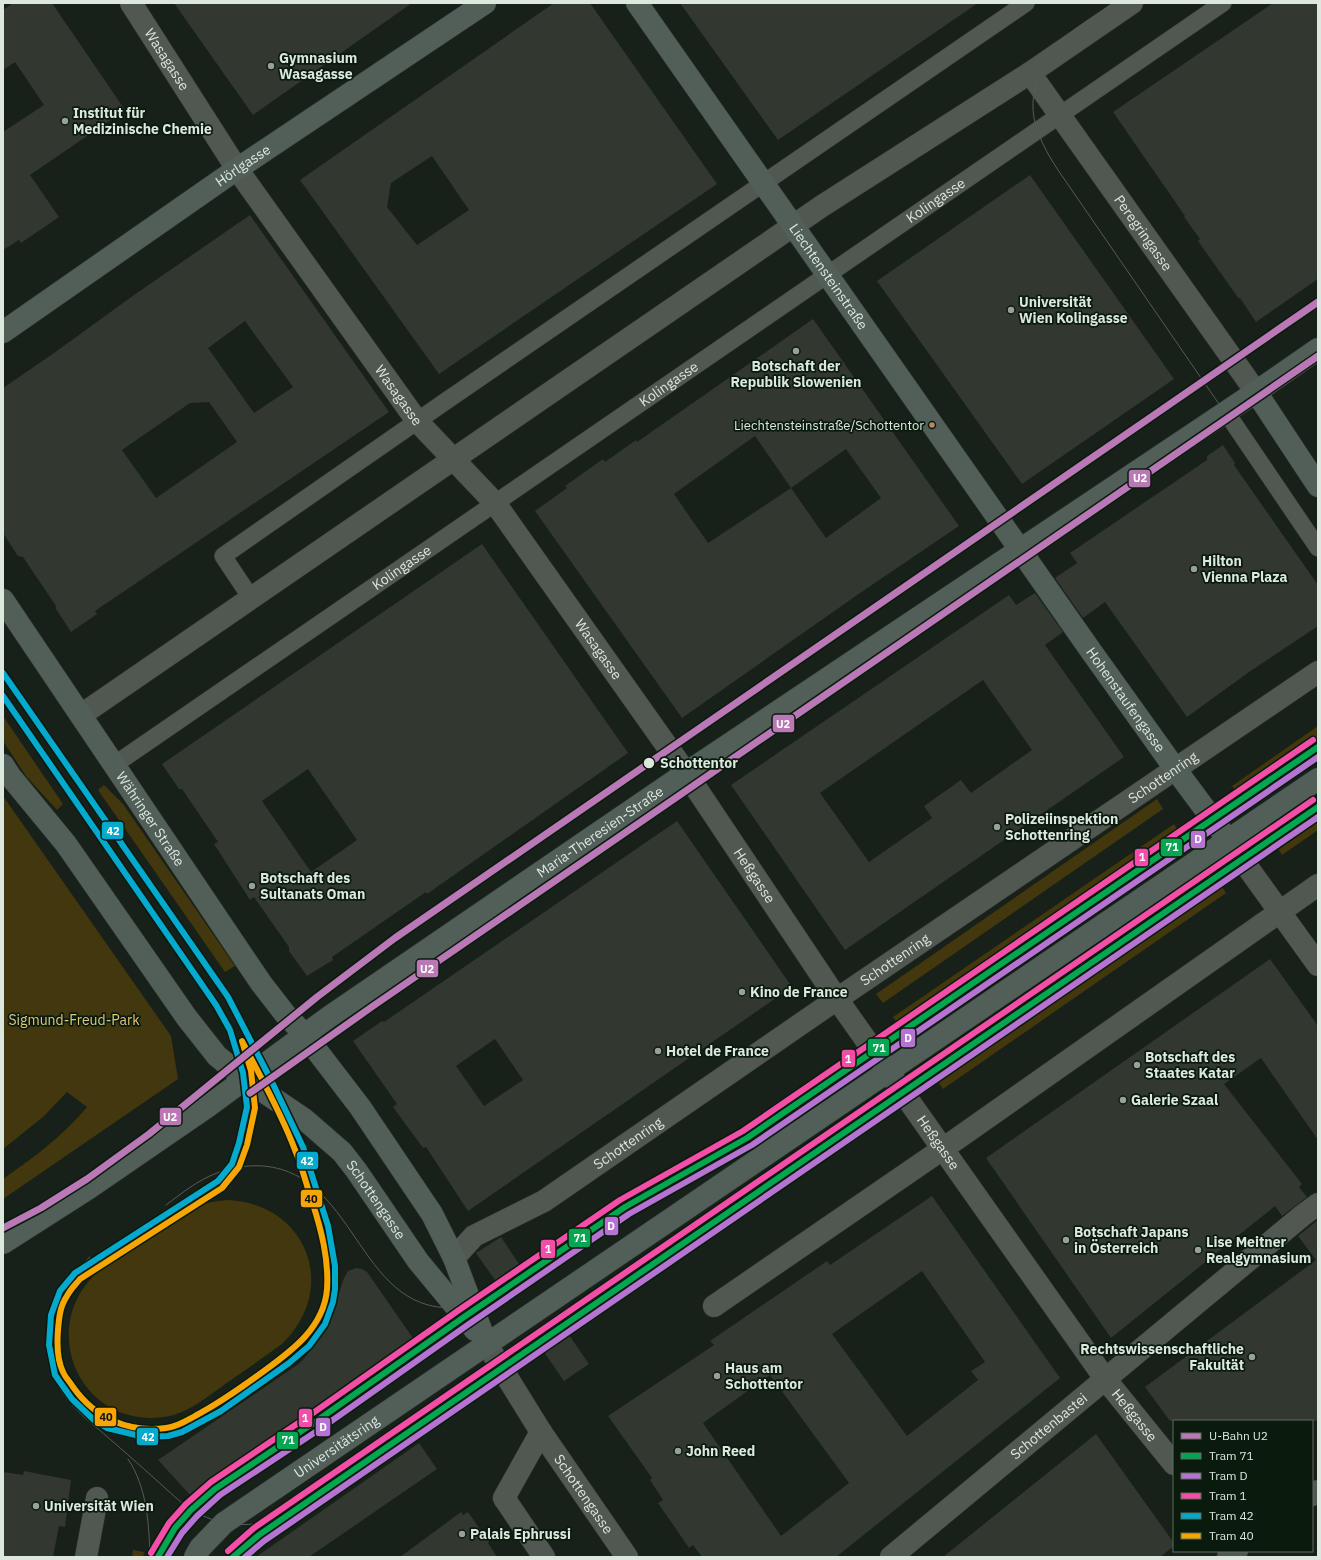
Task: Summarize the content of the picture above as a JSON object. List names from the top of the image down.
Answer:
{
  "streets": {
    "main road": [
      "Hörlgasse",
      "Liechtensteinstraße",
      "Hohenstaufengasse",
      "Währinger Straße",
      "Maria-Theresien-Straße",
      "Schottengasse",
      "Universitätsring"
    ],
    "street": [
      "Wasagasse",
      "Peregringasse",
      "Schottenring",
      "Heßgasse",
      "Schottenbastei"
    ],
    "lane": ["Kolingasse"]
  },
  "crossings": [
    ["Wasagasse", "Hörlgasse"],
    ["Wasagasse", "Kolingasse"],
    ["Wasagasse", "Maria-Theresien-Straße"],
    ["Wasagasse", "Heßgasse"],
    ["Kolingasse", "Peregringasse"],
    ["Kolingasse", "Liechtensteinstraße"],
    ["Kolingasse", "Währinger Straße"],
    ["Peregringasse", "Maria-Theresien-Straße"],
    ["Liechtensteinstraße", "Hohenstaufengasse"],
    ["Liechtensteinstraße", "Maria-Theresien-Straße"],
    ["Hohenstaufengasse", "Schottenring"],
    ["Hohenstaufengasse", "Maria-Theresien-Straße"],
    ["Schottenring", "Heßgasse"],
    ["Schottenring", "Schottengasse"],
    ["Währinger Straße", "Maria-Theresien-Straße"],
    ["Währinger Straße", "Schottengasse"],
    ["Maria-Theresien-Straße", "Heßgasse"],
    ["Maria-Theresien-Straße", "Schottengasse"],
    ["Heßgasse", "Schottenbastei"],
    ["Schottengasse", "Universitätsring"]
  ],
  "parks": ["Sigmund-Freud-Park"],
  "places": [
    "Gymnasium Wasagasse",
    "Institut für Medizinische Chemie",
    "Universität Wien Kolingasse",
    "Botschaft der Republik Slowenien",
    "Liechtensteinstraße/Schottentor",
    "Hilton Vienna Plaza",
    "Schottentor",
    "Polizeiinspektion Schottenring",
    "Botschaft des Sultanats Oman",
    "Kino de France",
    "Hotel de France",
    "Botschaft des Staates Katar",
    "Galerie Szaal",
    "Botschaft Japans in Österreich",
    "Lise Meitner Realgymnasium",
    "Rechtswissenschaftliche Fakultät",
    "Haus am Schottentor",
    "John Reed",
    "Universität Wien",
    "Palais Ephrussi"
  ],
  "lines": [
    "metro line U2",
    "tram line 42",
    "tram line 1",
    "tram line 71",
    "tram line D",
    "tram line 40"
  ],
  "legend": [
    "U-Bahn U2",
    "Tram 71",
    "Tram D",
    "Tram 1",
    "Tram 42",
    "Tram 40"
  ]
}
